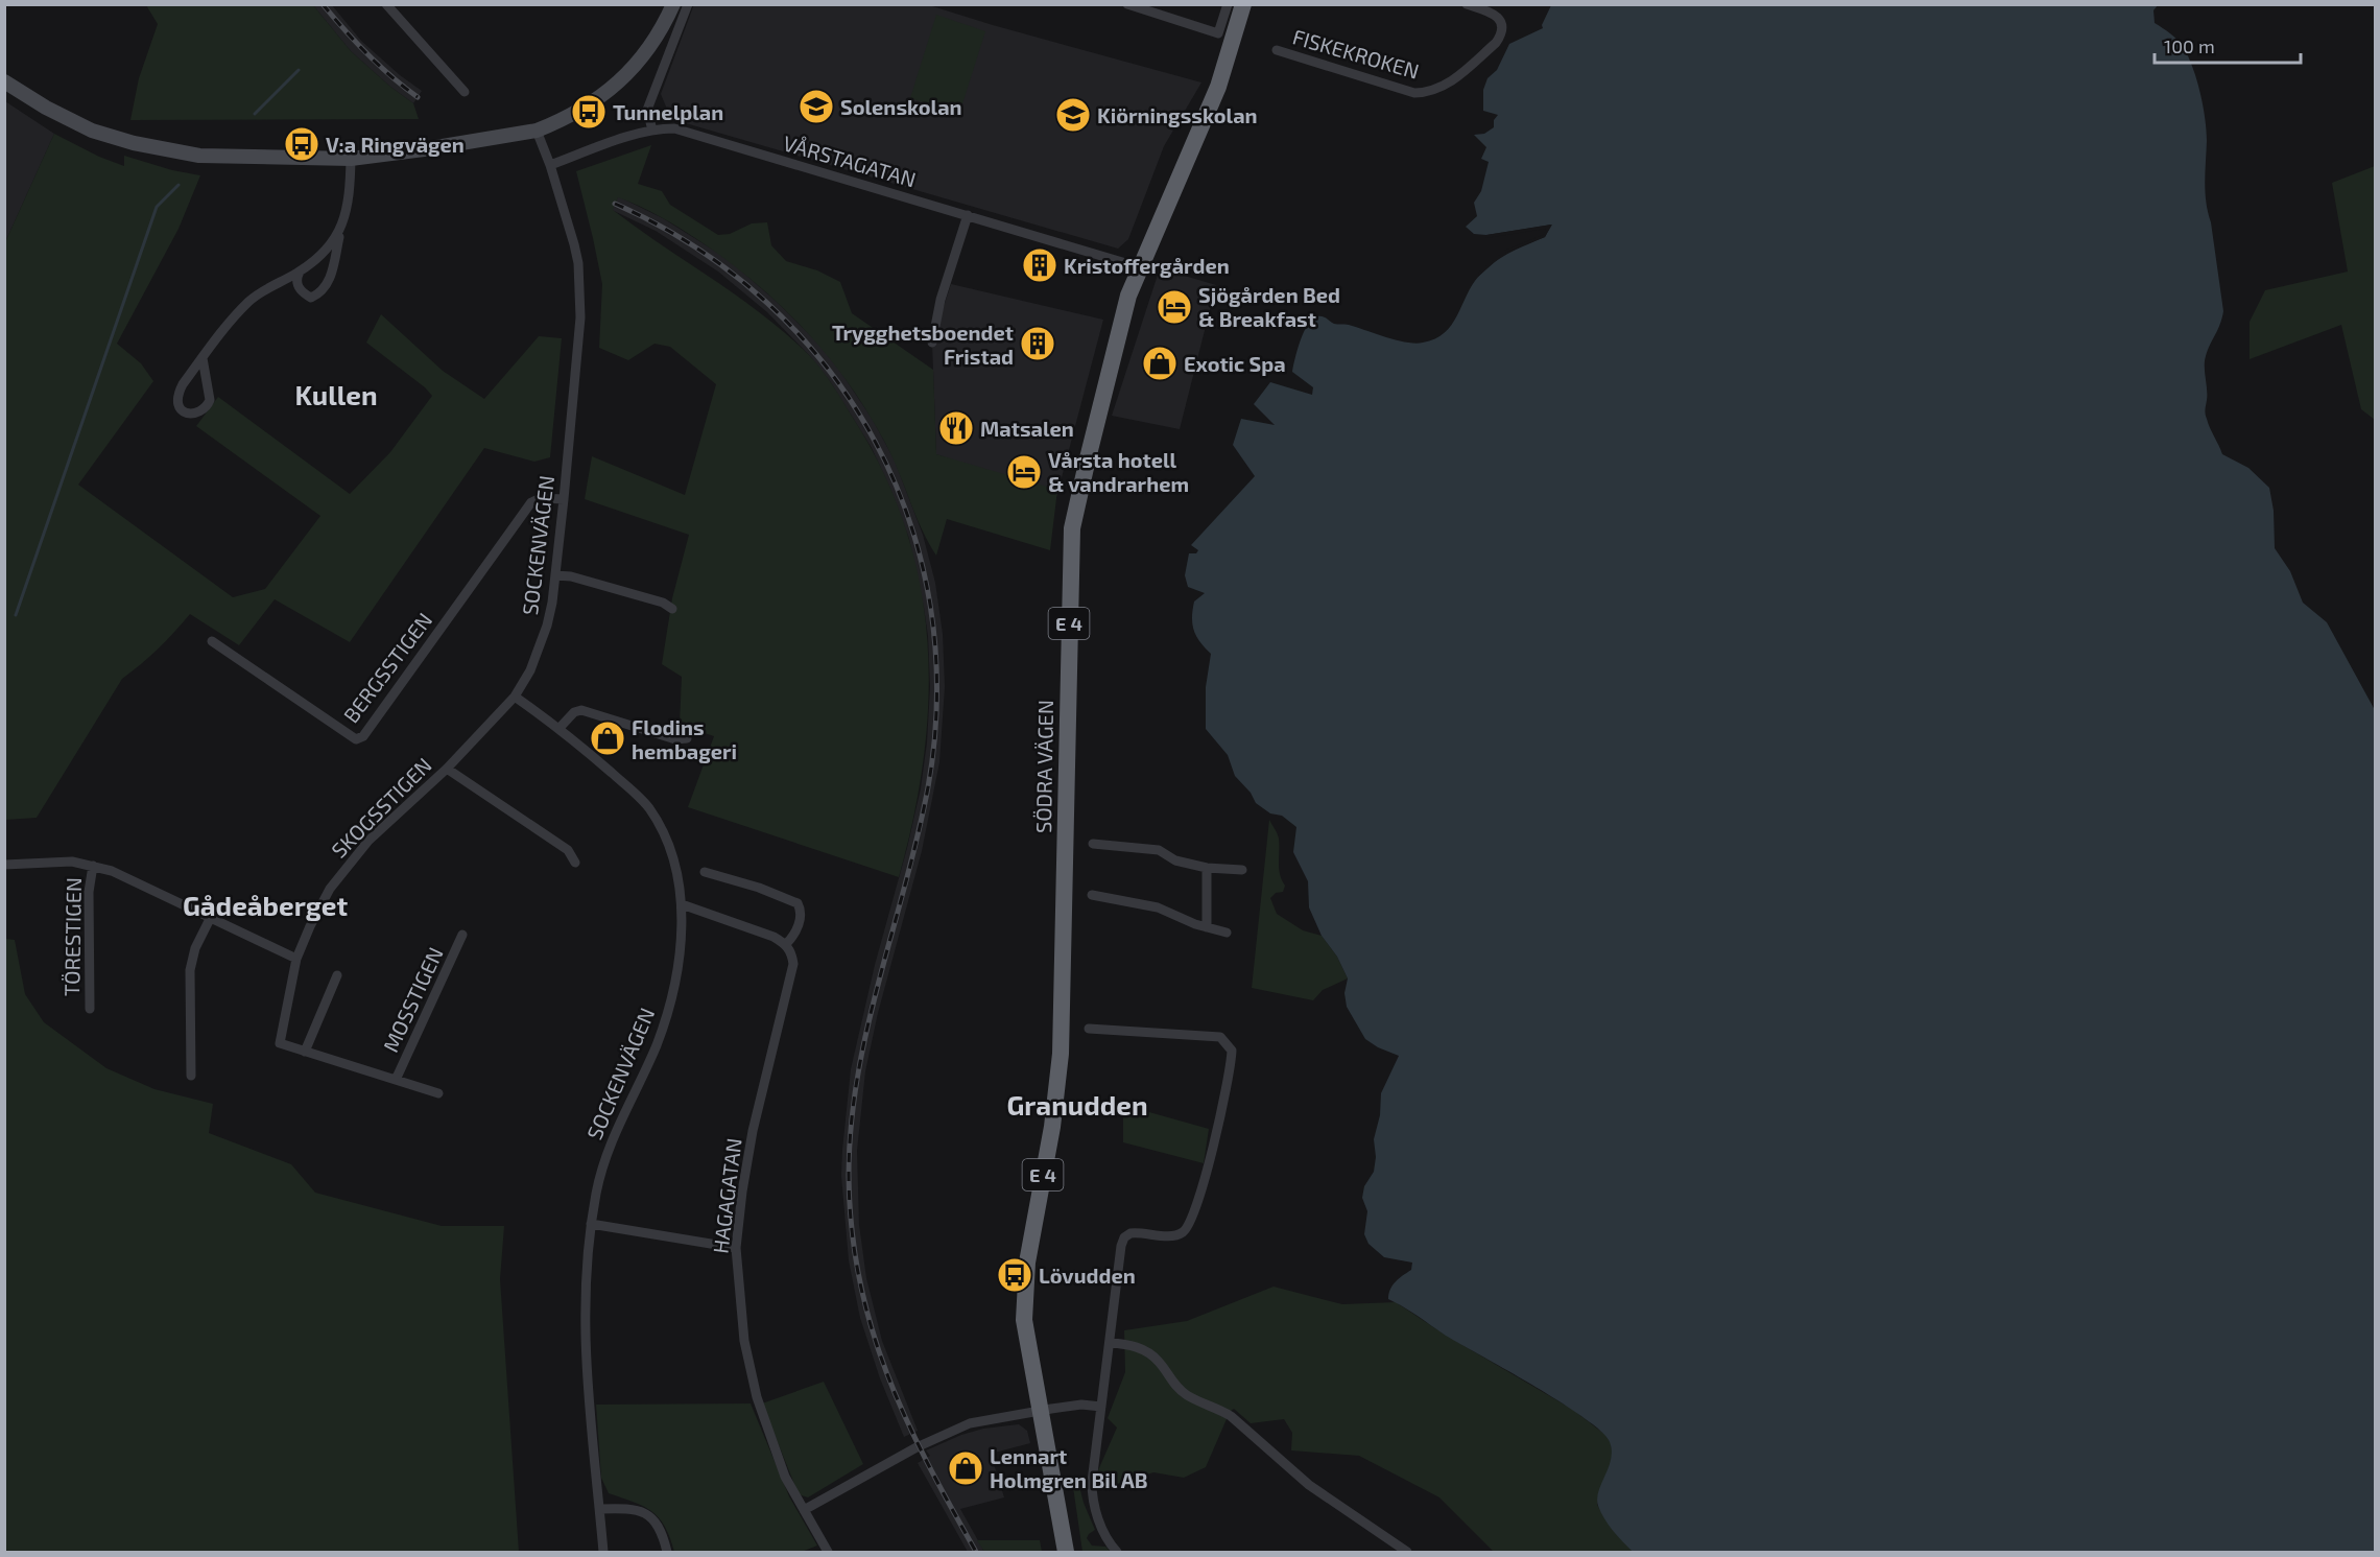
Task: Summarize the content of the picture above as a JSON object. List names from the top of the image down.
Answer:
{
  "streets": {
    "highway": ["E 4", "SÖDRA VÄGEN"],
    "street": [
      "FISKEKROKEN",
      "VÅRSTAGATAN",
      "SOCKENVÄGEN",
      "BERGSSTIGEN",
      "SKOGSSTIGEN",
      "TÖRESTIGEN",
      "MOSSTIGEN",
      "HAGAGATAN"
    ]
  },
  "crossings": [
    ["VÅRSTAGATAN", "SOCKENVÄGEN"],
    ["VÅRSTAGATAN", "SÖDRA VÄGEN"],
    ["SOCKENVÄGEN", "BERGSSTIGEN"],
    ["SOCKENVÄGEN", "SKOGSSTIGEN"],
    ["SKOGSSTIGEN", "MOSSTIGEN"]
  ],
  "districts": ["Kullen", "Gådeåberget", "Granudden"],
  "places": {
    "school or university": ["Solenskolan", "Kiörningsskolan"],
    "bus stop": ["Tunnelplan", "V:a Ringvägen", "Lövudden"],
    "building": ["Kristoffergården", "Trygghetsboendet Fristad"],
    "hotel": ["Sjögården Bed & Breakfast", "Vårsta hotell & vandrarhem"],
    "shop": ["Exotic Spa", "Flodins hembageri", "Lennart Holmgren Bil AB"],
    "restaurant": ["Matsalen"]
  },
  "scale_bar": "100 m"
}
